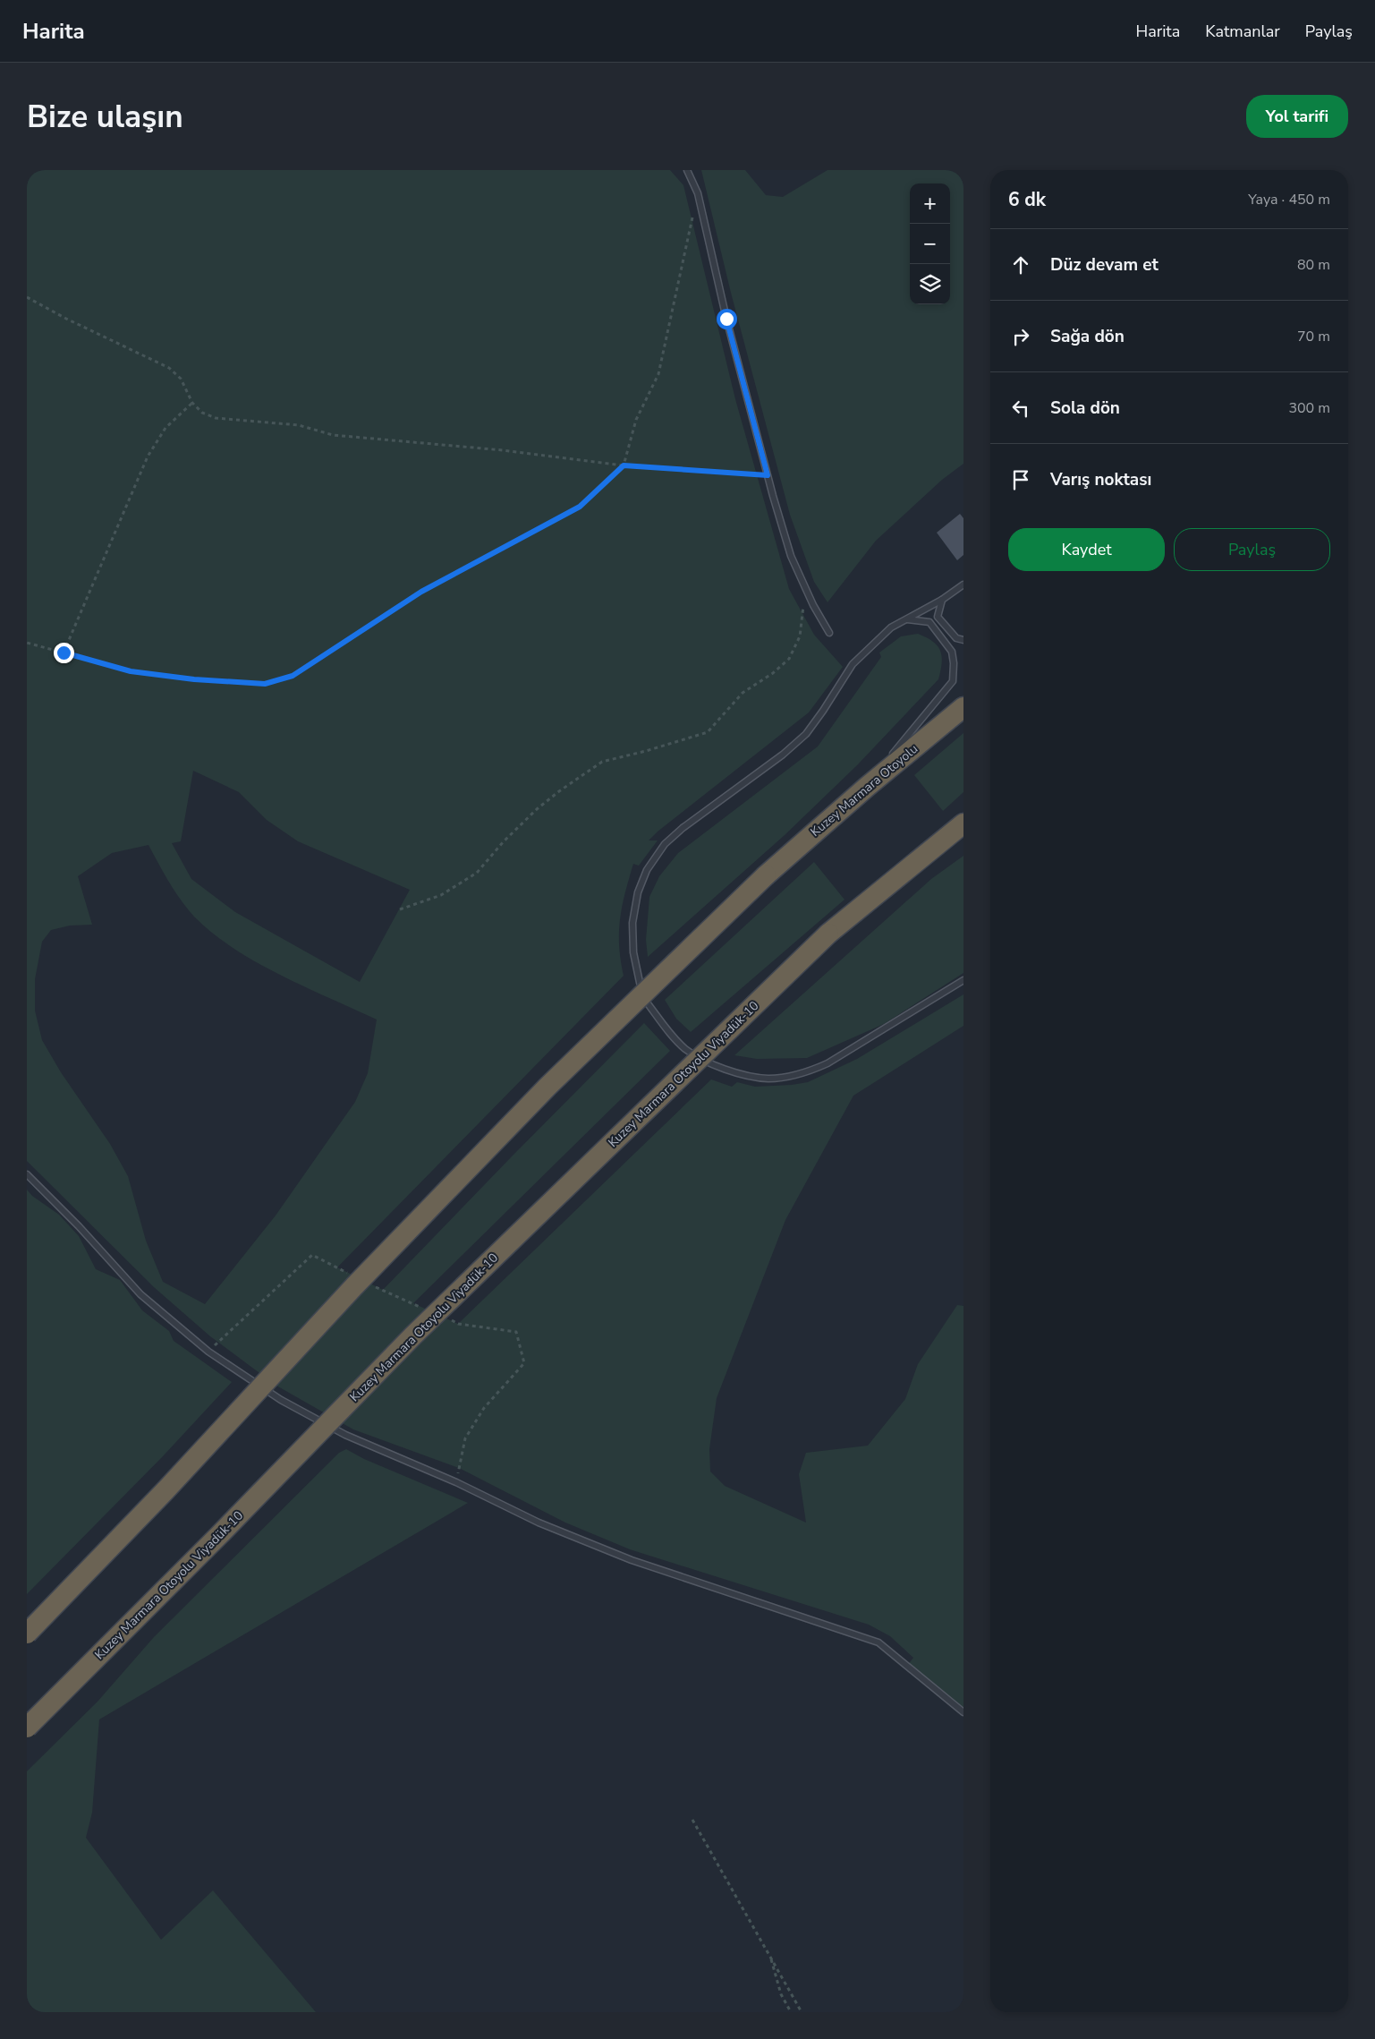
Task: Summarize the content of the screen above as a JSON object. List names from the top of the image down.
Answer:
{
  "streets": {
    "highway": ["Kuzey Marmara Otoyolu", "Kuzey Marmara Otoyolu Viyadük-10"]
  },
  "page": {
    "header": "Harita",
    "nav": ["Harita", "Katmanlar", "Paylaş"],
    "buttons": [
      "Yol tarifi",
      ["Kaydet", "Paylaş"]
    ],
    "title": "Bize ulaşın",
    "heading": ["6 dk", "Yaya · 450 m"],
    "map_buttons": ["+", "−"],
    "list": [
      ["Düz devam et", "80 m"],
      ["Sağa dön", "70 m"],
      ["Sola dön", "300 m"],
      "Varış noktası"
    ]
  }
}
